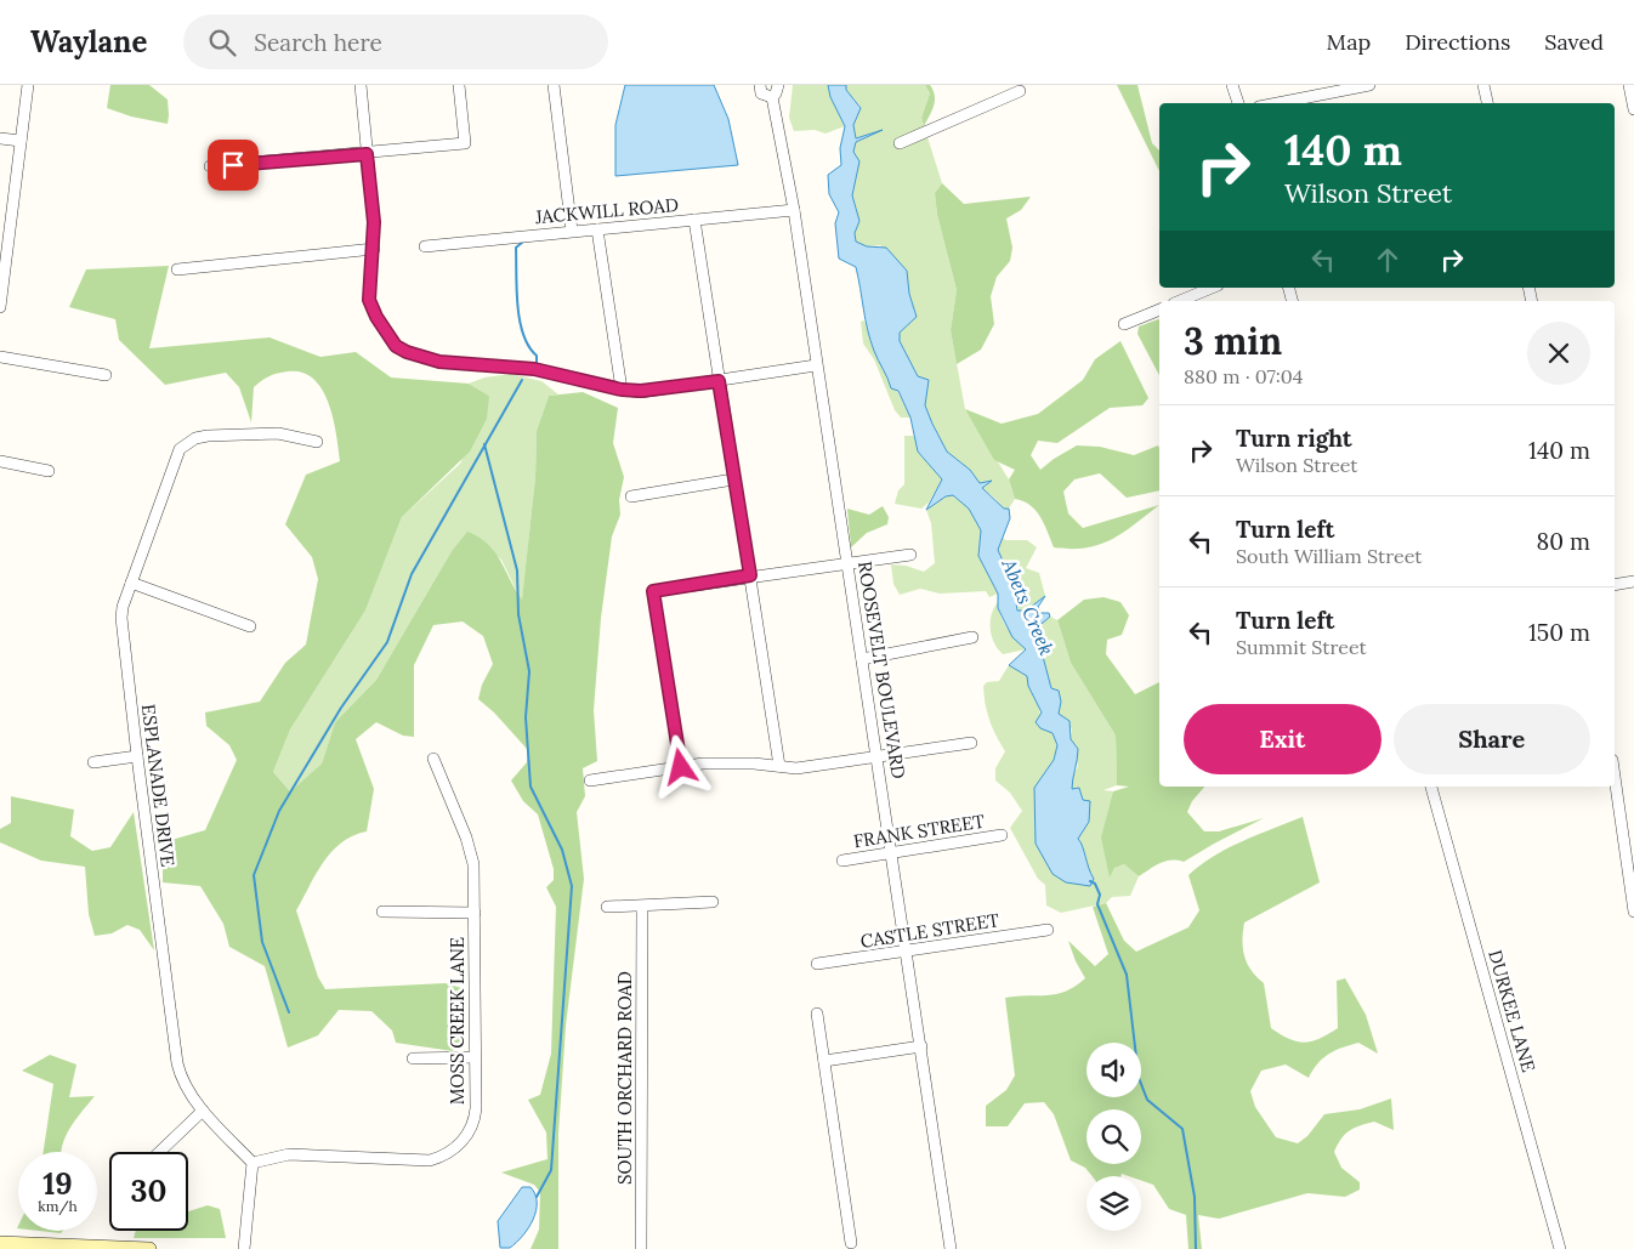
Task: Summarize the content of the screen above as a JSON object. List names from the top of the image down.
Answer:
{
  "streets": {
    "street": [
      "JACKWILL ROAD",
      "ROOSEVELT BOULEVARD",
      "ESPLANADE DRIVE",
      "FRANK STREET",
      "CASTLE STREET",
      "DURKEE LANE",
      "MOSS CREEK LANE",
      "SOUTH ORCHARD ROAD"
    ]
  },
  "crossings": [
    ["JACKWILL ROAD", "ROOSEVELT BOULEVARD"],
    ["ROOSEVELT BOULEVARD", "FRANK STREET"],
    ["ROOSEVELT BOULEVARD", "CASTLE STREET"],
    ["ESPLANADE DRIVE", "MOSS CREEK LANE"]
  ],
  "water": ["Abets Creek"],
  "page": {
    "header": "Waylane",
    "search": "Search here",
    "nav": ["Map", "Directions", "Saved"],
    "turn": ["140 m", "Wilson Street"],
    "heading": ["3 min", "880 m · 07:04"],
    "list": [
      {
        "name": "Turn right",
        "note": "Wilson Street",
        "value": "140 m"
      },
      {
        "name": "Turn left",
        "note": "South William Street",
        "value": "80 m"
      },
      {
        "name": "Turn left",
        "note": "Summit Street",
        "value": "150 m"
      }
    ],
    "buttons": ["Exit", "Share"],
    "speed": "19 km/h",
    "limit": "30"
  }
}
